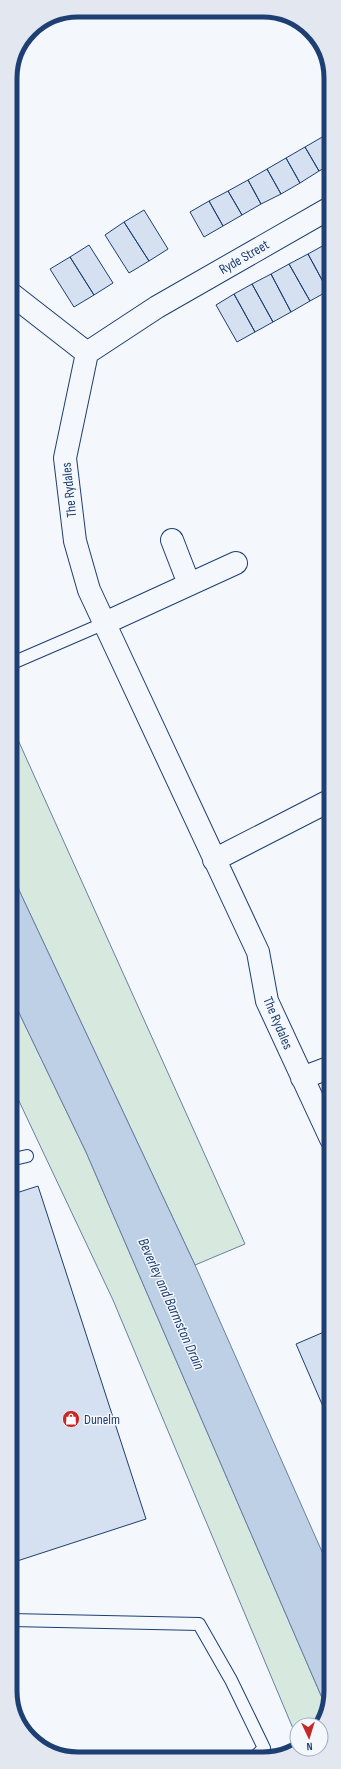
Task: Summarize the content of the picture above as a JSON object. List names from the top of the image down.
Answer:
{
  "streets": {
    "street": ["Ryde Street", "The Rydales"]
  },
  "crossings": [
    ["Ryde Street", "The Rydales"]
  ],
  "water": ["Beverley and Barmston Drain"],
  "places": {
    "shop": ["Dunelm"]
  },
  "north": "bottom"
}
